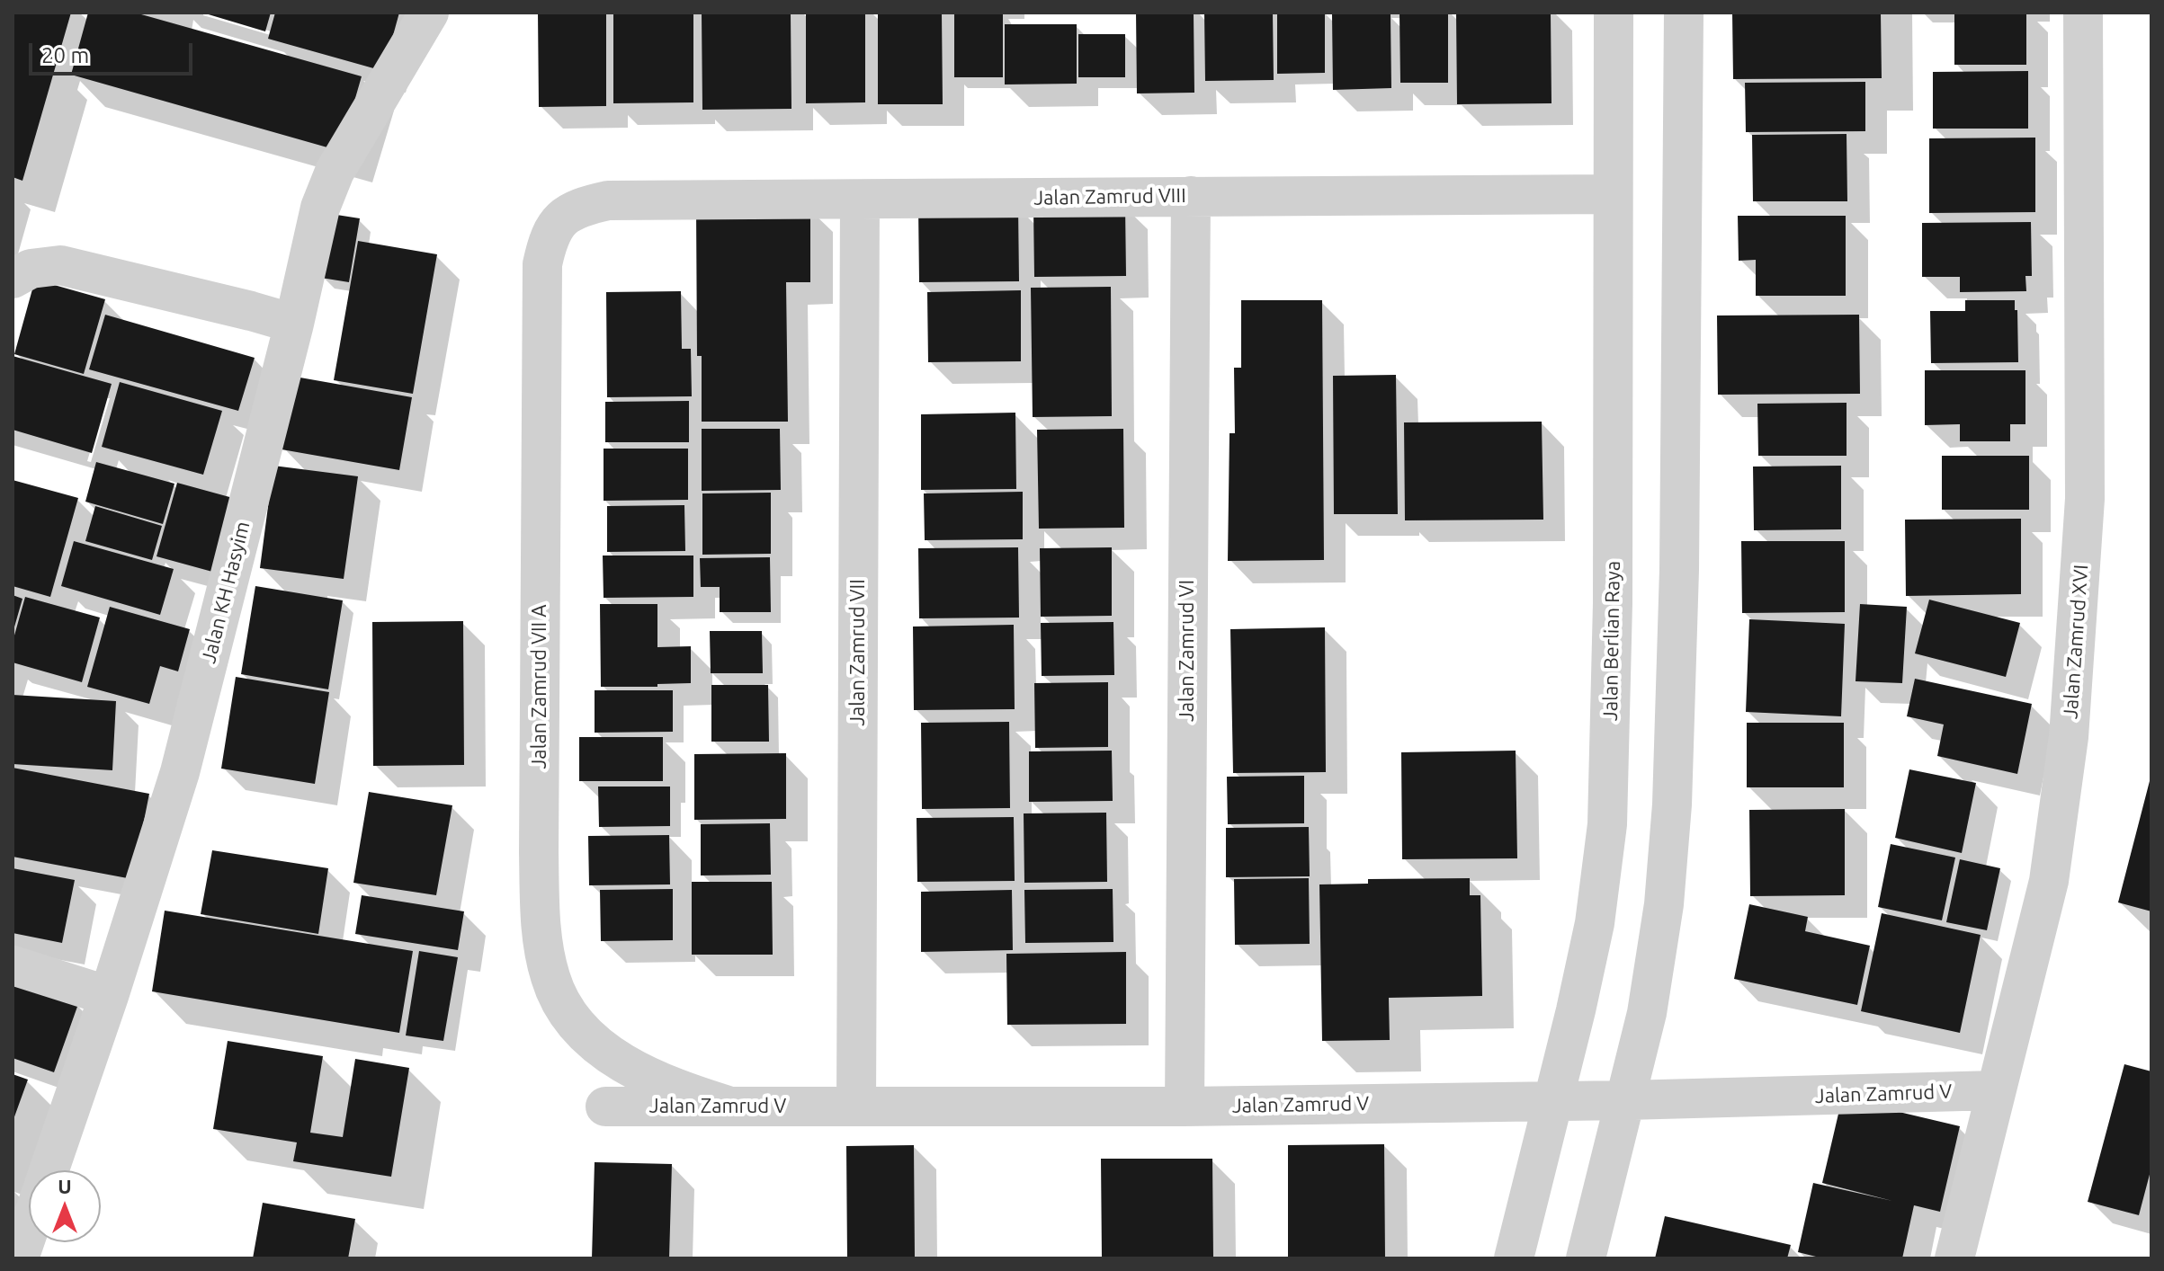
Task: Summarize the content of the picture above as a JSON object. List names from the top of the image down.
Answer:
{
  "streets": {
    "street": [
      "Jalan Zamrud VIII",
      "Jalan KH Hasyim",
      "Jalan Berlian Raya",
      "Jalan Zamrud XVI",
      "Jalan Zamrud VI",
      "Jalan Zamrud VII",
      "Jalan Zamrud VII A",
      "Jalan Zamrud V"
    ]
  },
  "crossings": [
    ["Jalan Zamrud VIII", "Jalan Berlian Raya"],
    ["Jalan Zamrud VIII", "Jalan Zamrud VI"],
    ["Jalan Zamrud VIII", "Jalan Zamrud VII"],
    ["Jalan Zamrud VIII", "Jalan Zamrud VII A"],
    ["Jalan Berlian Raya", "Jalan Zamrud V"],
    ["Jalan Zamrud XVI", "Jalan Zamrud V"],
    ["Jalan Zamrud VI", "Jalan Zamrud V"],
    ["Jalan Zamrud VII", "Jalan Zamrud V"],
    ["Jalan Zamrud VII A", "Jalan Zamrud V"]
  ],
  "scale_bar": "20 m",
  "north": "top"
}
